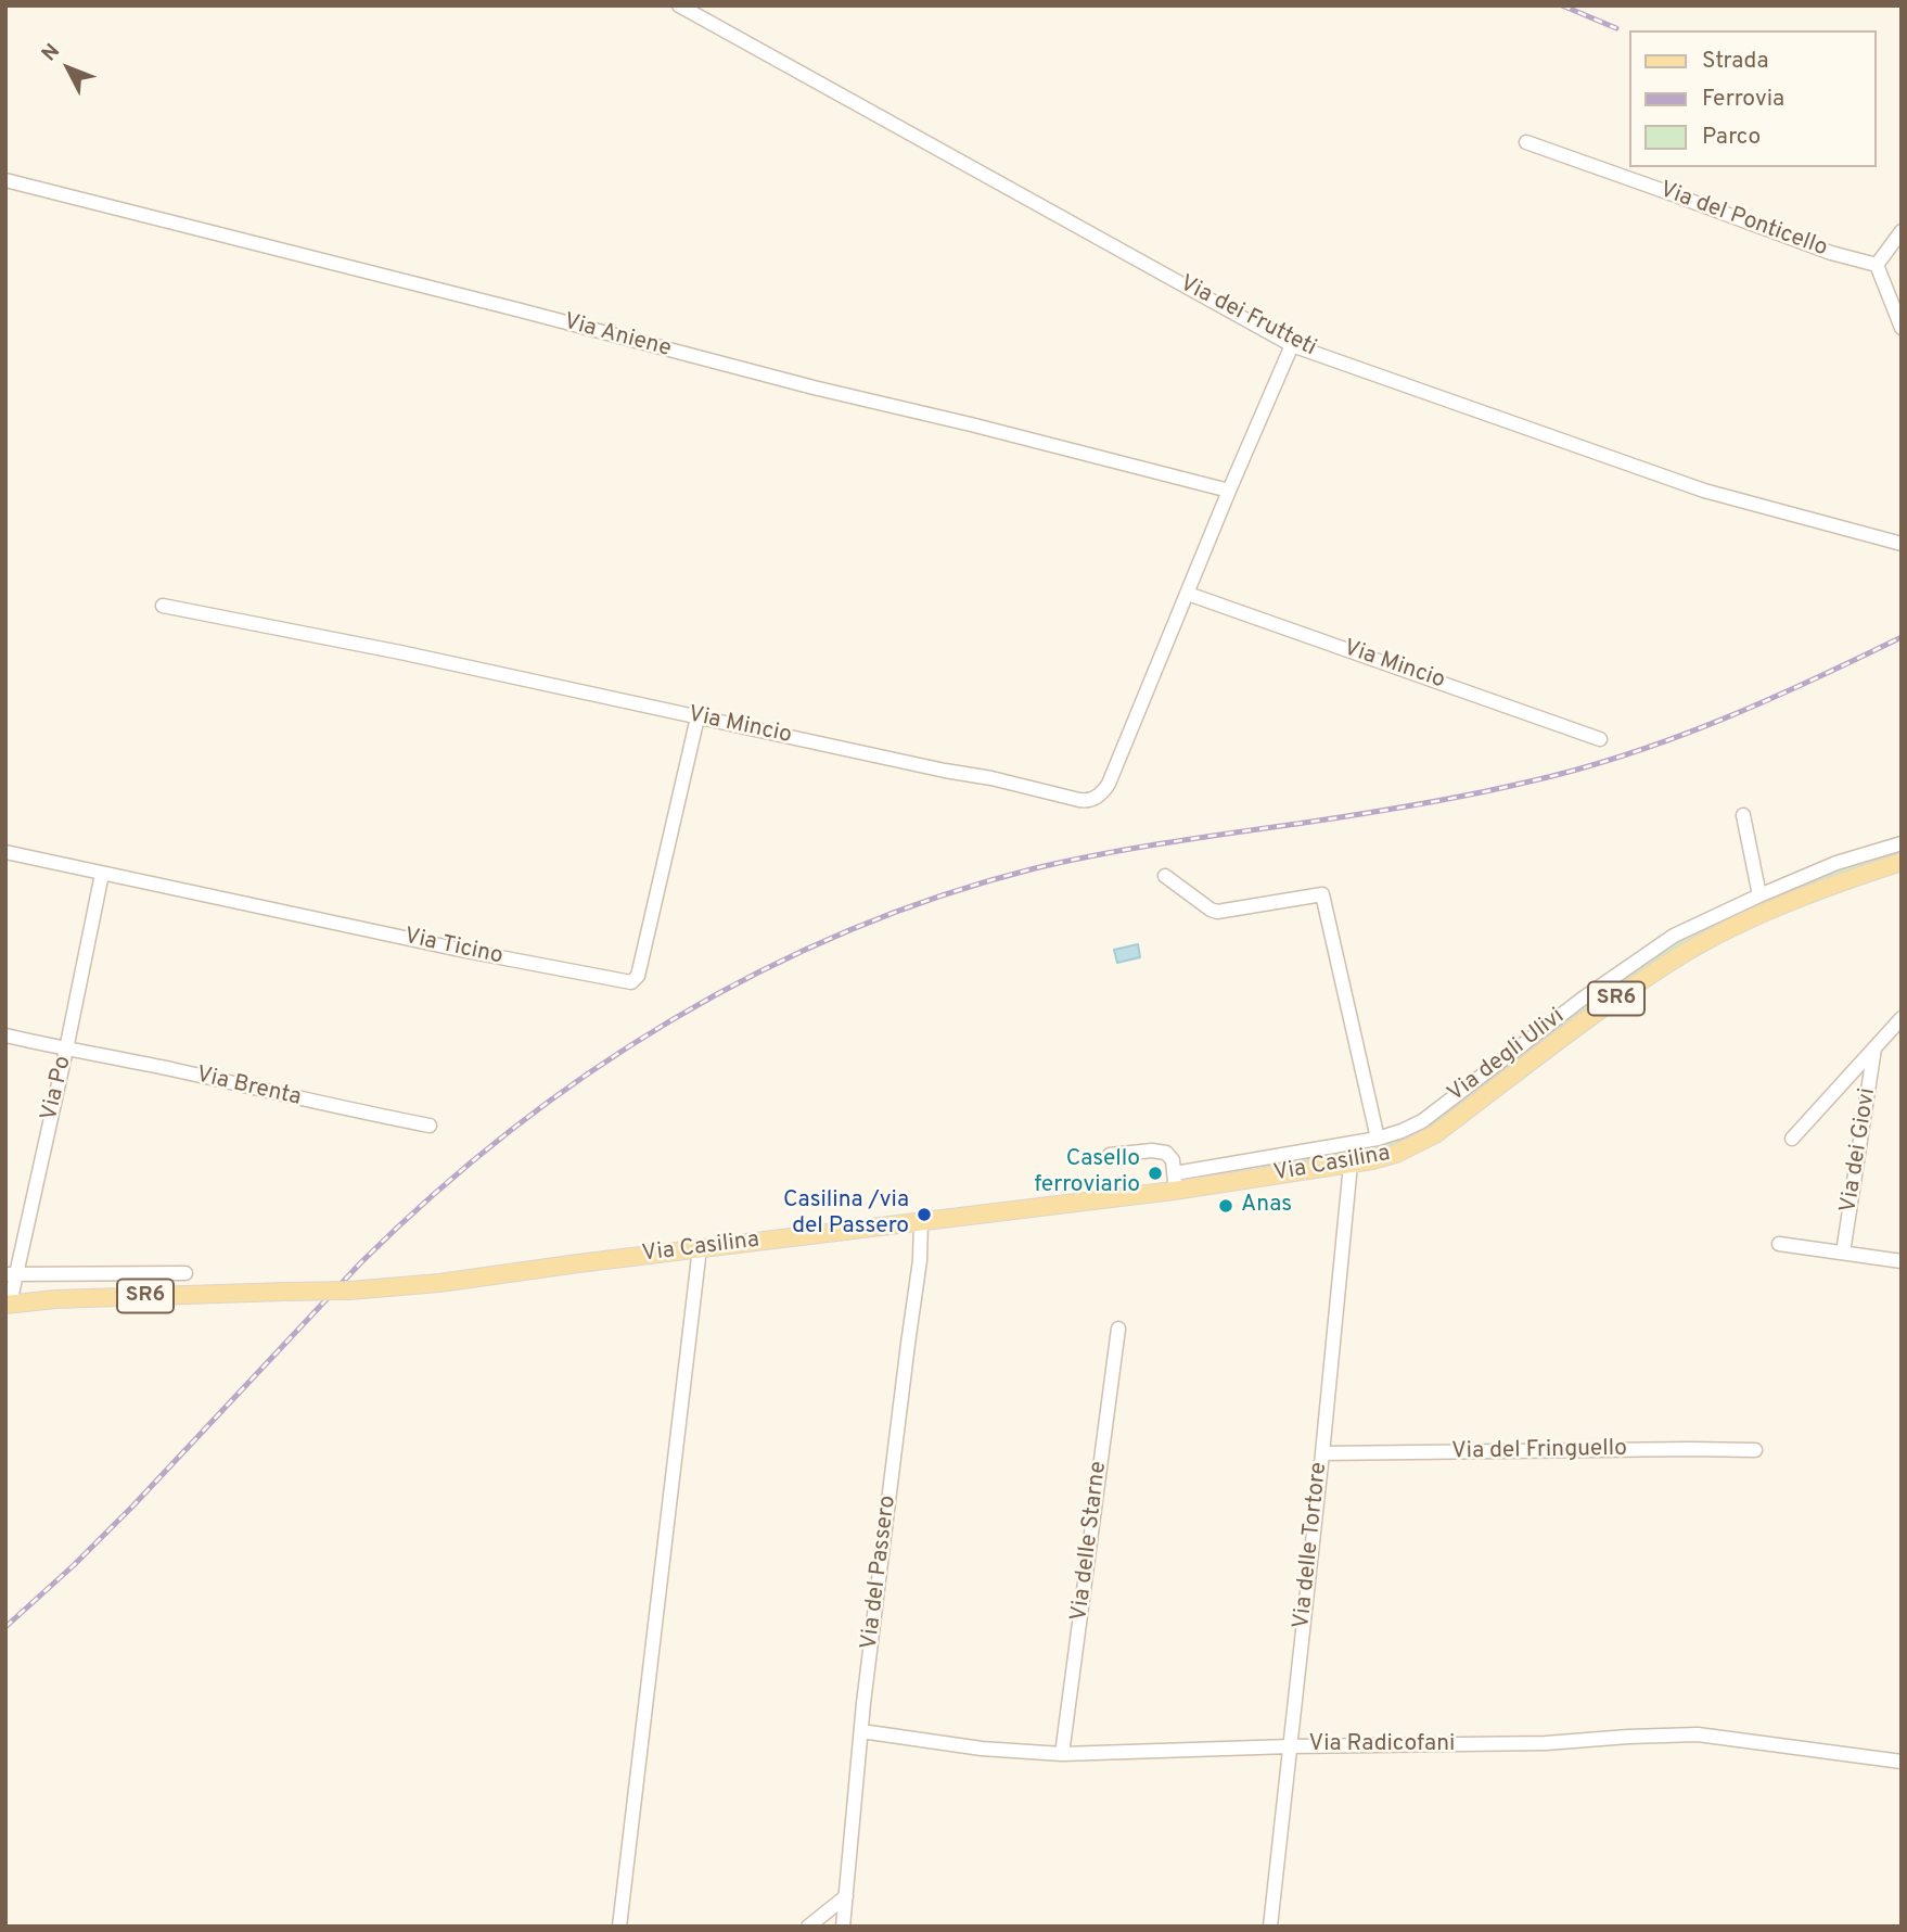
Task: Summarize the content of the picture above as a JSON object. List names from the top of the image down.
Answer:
{
  "streets": {
    "main road": ["SR6", "Via Casilina"],
    "street": [
      "Via del Ponticello",
      "Via dei Frutteti",
      "Via Aniene",
      "Via Mincio",
      "Via Ticino",
      "Via degli Ulivi",
      "Via Brenta",
      "Via Po",
      "Via dei Giovi",
      "Via del Fringuello",
      "Via delle Starne",
      "Via delle Tortore",
      "Via del Passero",
      "Via Radicofani"
    ]
  },
  "crossings": [
    ["Via dei Frutteti", "Via Mincio"],
    ["Via Aniene", "Via Mincio"],
    ["Via Mincio", "Via Ticino"],
    ["Via Ticino", "Via Po"],
    ["Via degli Ulivi", "Via Casilina"],
    ["Via Brenta", "Via Po"],
    ["Via Po", "Via Casilina"],
    ["Via Casilina", "Via delle Tortore"],
    ["Via Casilina", "Via del Passero"],
    ["Via del Fringuello", "Via delle Tortore"],
    ["Via delle Starne", "Via Radicofani"],
    ["Via delle Tortore", "Via Radicofani"],
    ["Via del Passero", "Via Radicofani"]
  ],
  "places": ["Casello ferroviario", "Anas", "Casilina /via del Passero"],
  "legend": ["Strada", "Ferrovia", "Parco"],
  "north": "top left"
}
